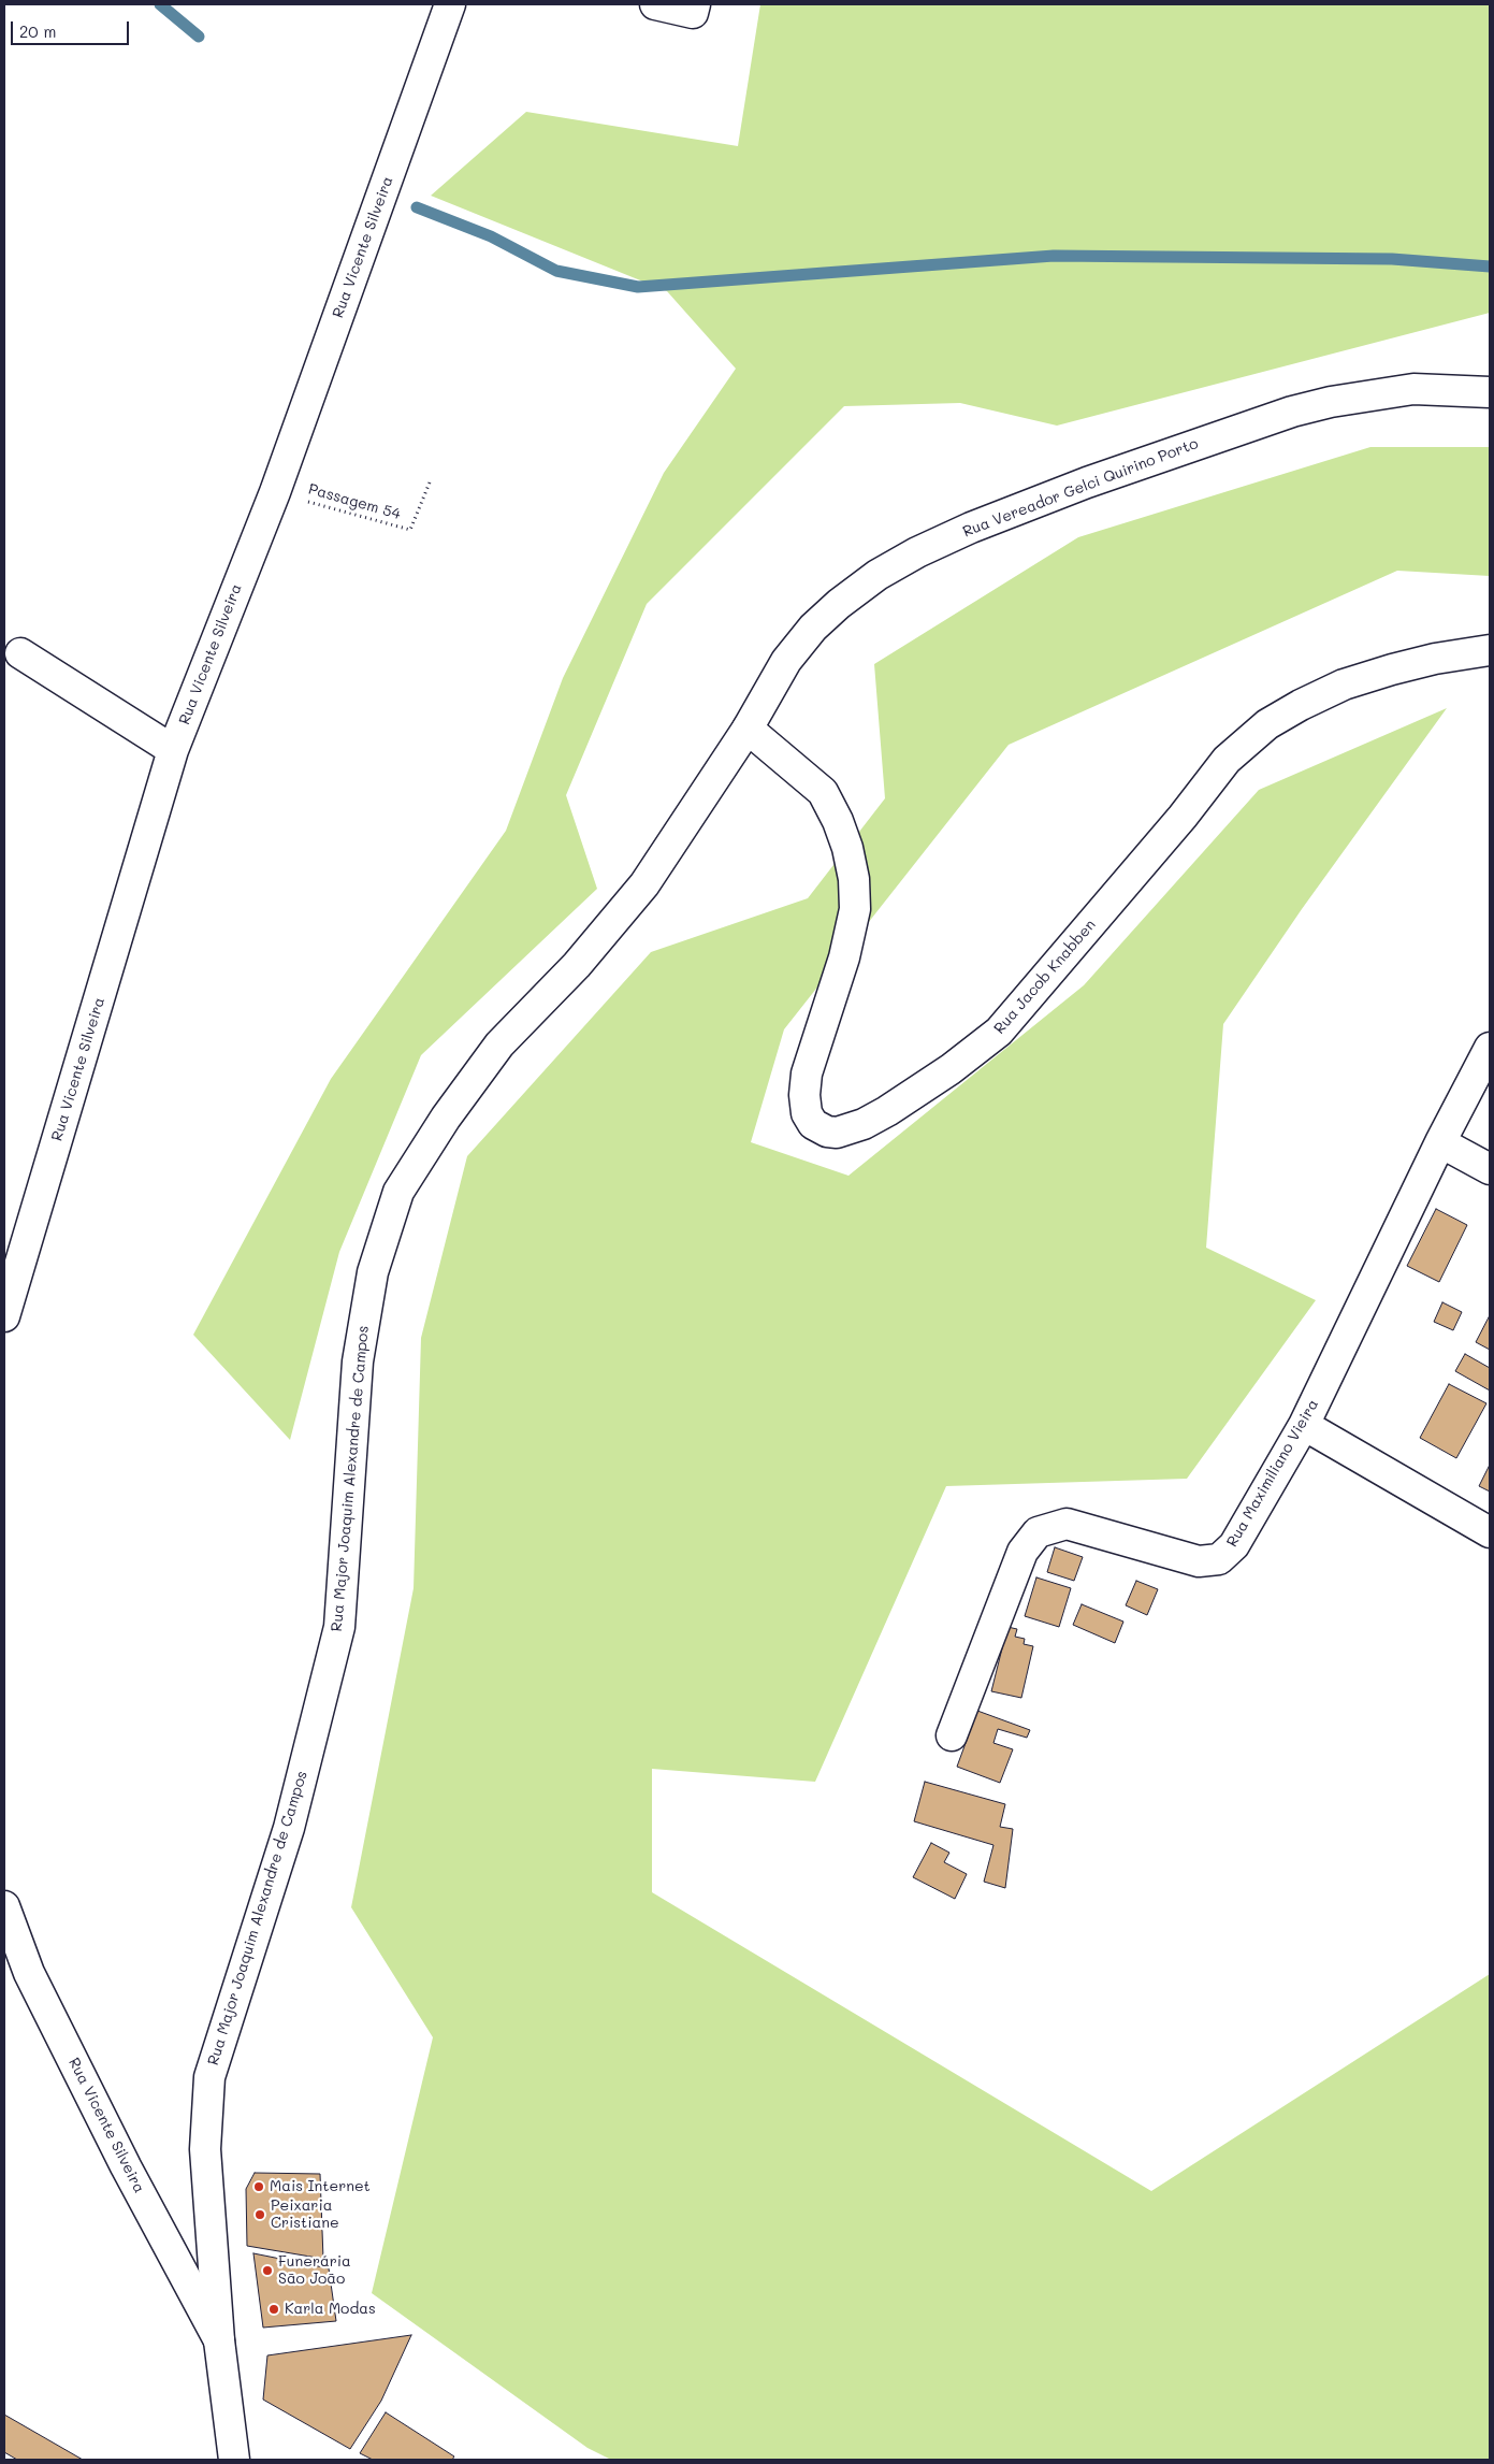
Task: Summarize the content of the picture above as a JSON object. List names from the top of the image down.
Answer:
{
  "streets": {
    "street": [
      "Rua Vicente Silveira",
      "Rua Vereador Gelci Quirino Porto",
      "Rua Jacob Knabben",
      "Rua Maximiliano Vieira",
      "Rua Major Joaquim Alexandre de Campos"
    ],
    "path": ["Passagem 54"]
  },
  "crossings": [
    ["Rua Vicente Silveira", "Passagem 54"],
    ["Rua Vicente Silveira", "Rua Major Joaquim Alexandre de Campos"],
    ["Rua Vereador Gelci Quirino Porto", "Rua Jacob Knabben"],
    ["Rua Vereador Gelci Quirino Porto", "Rua Major Joaquim Alexandre de Campos"],
    ["Rua Jacob Knabben", "Rua Major Joaquim Alexandre de Campos"]
  ],
  "places": [
    "Mais Internet",
    "Peixaria Cristiane",
    "Funerária São João",
    "Karla Modas"
  ],
  "scale_bar": "20 m"
}
